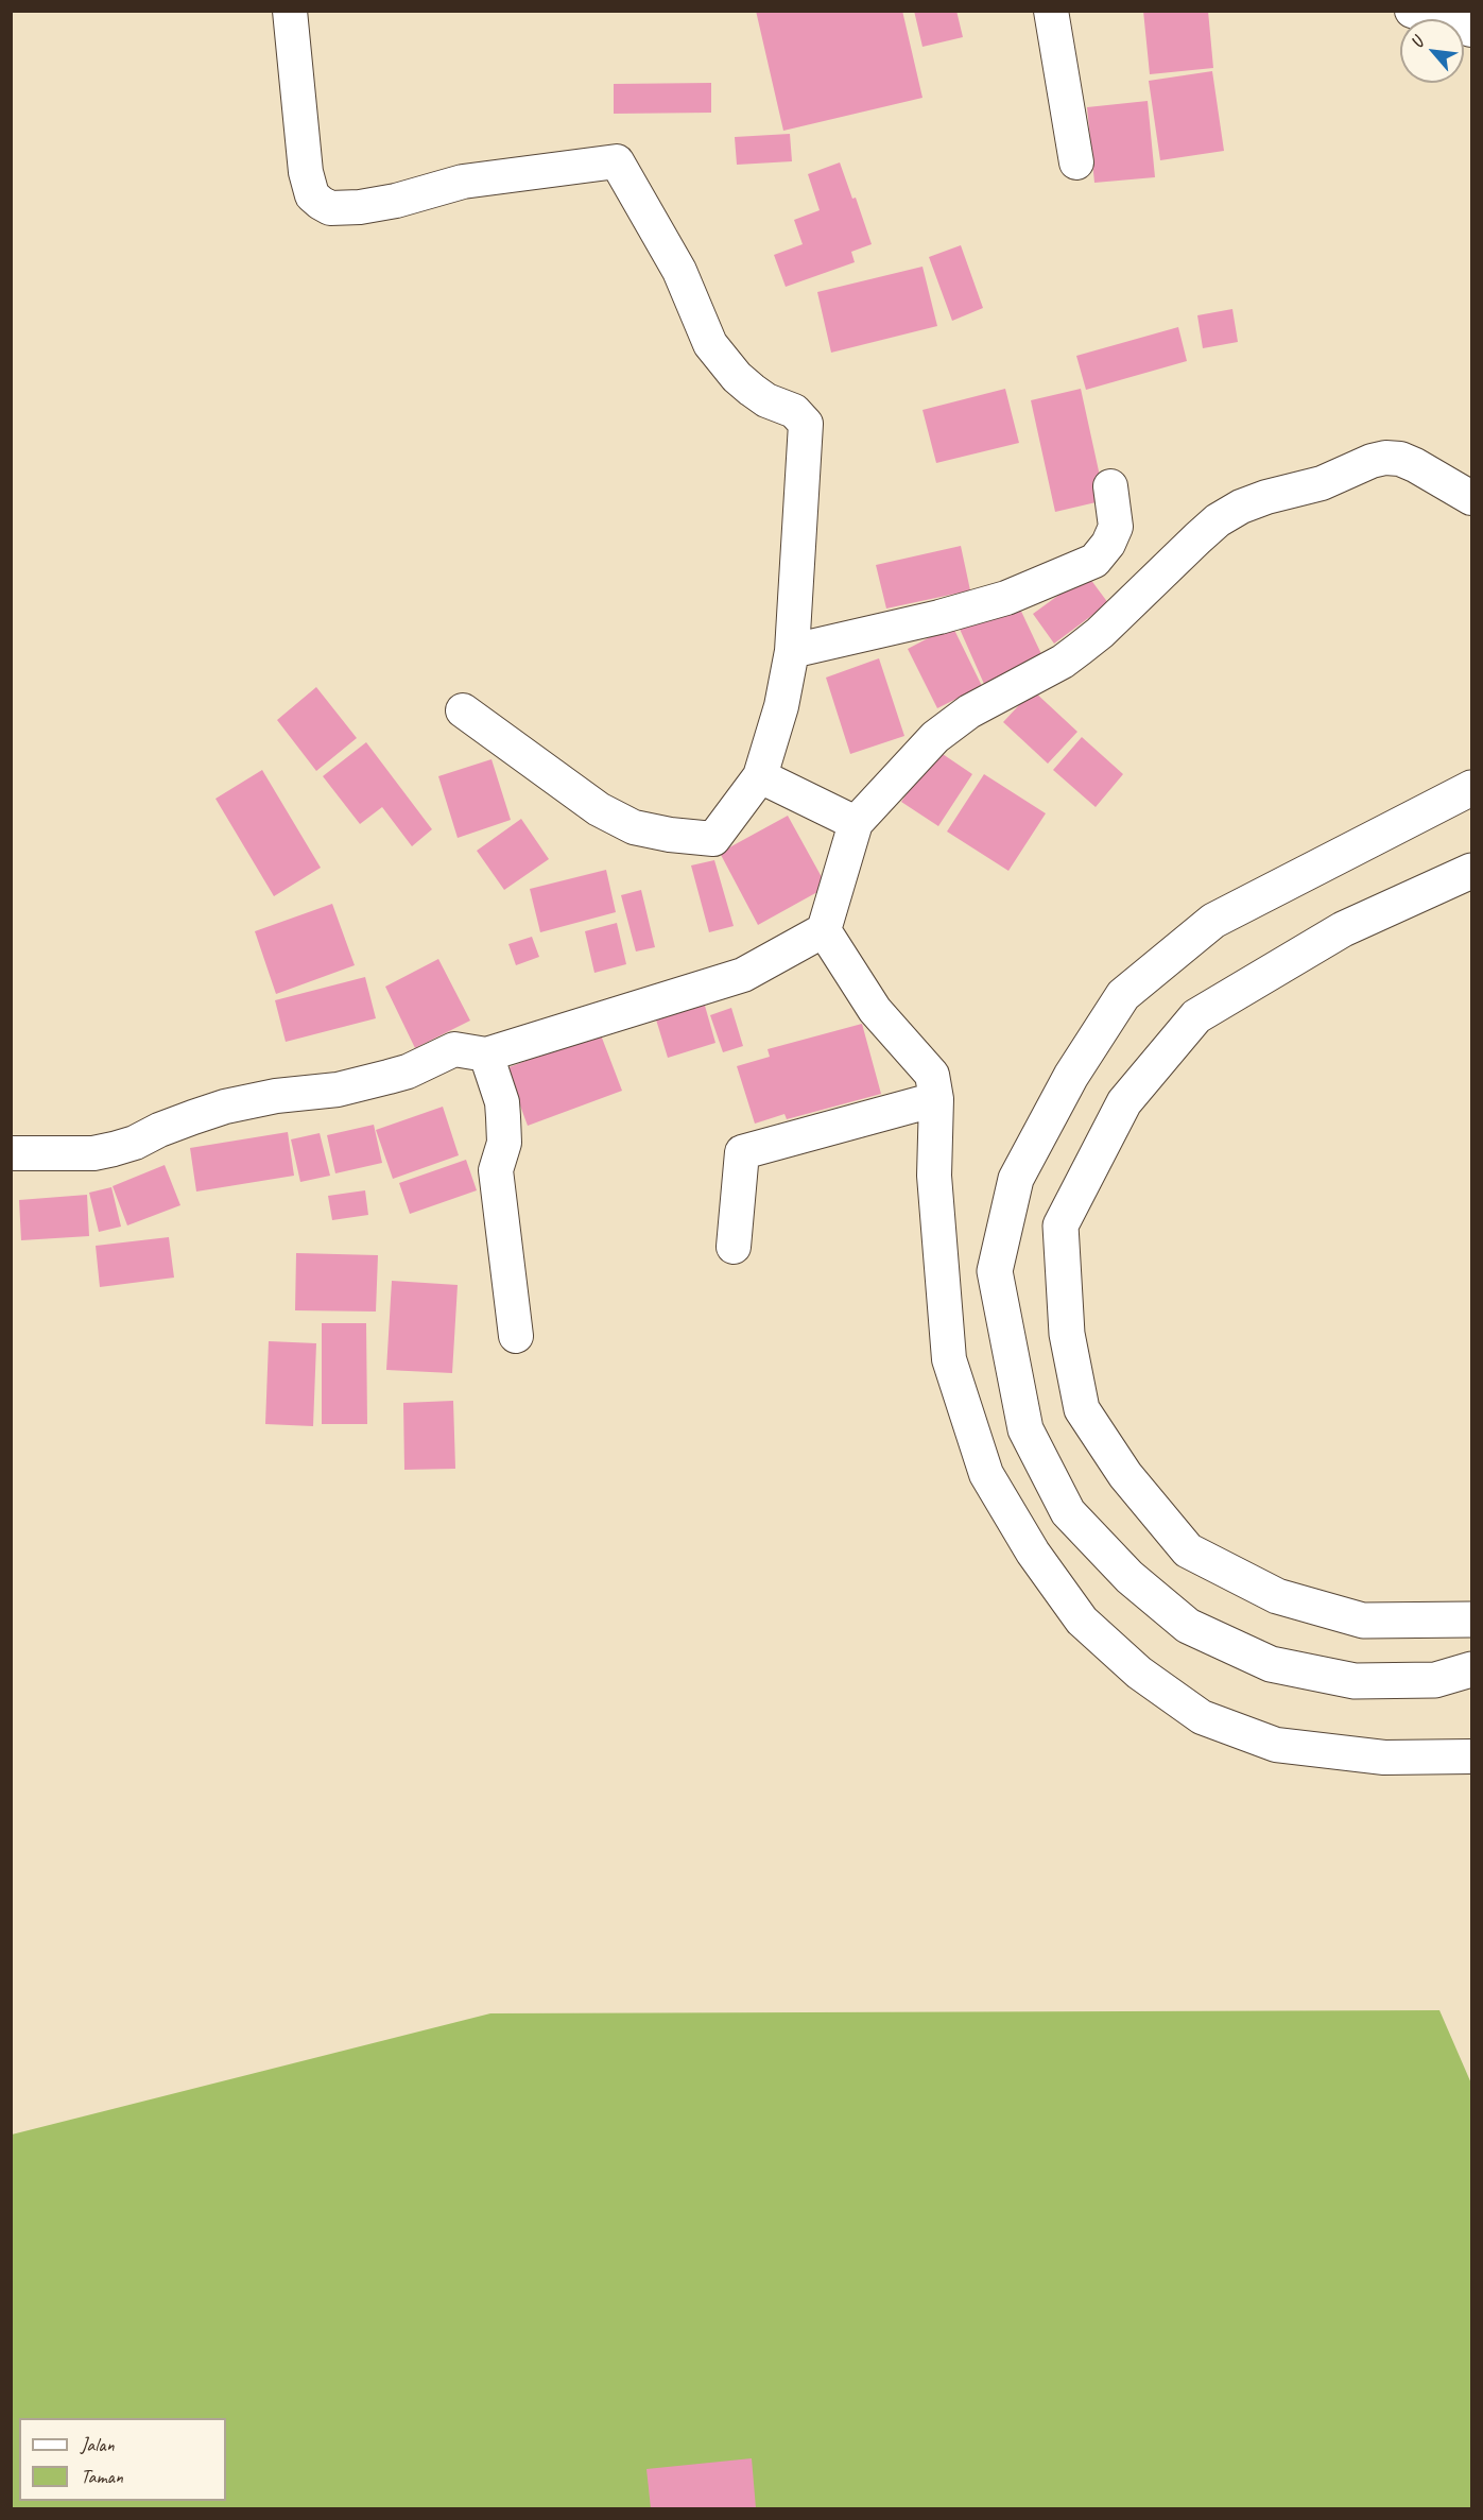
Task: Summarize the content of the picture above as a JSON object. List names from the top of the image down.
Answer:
{
  "legend": ["Jalan", "Taman"],
  "north": "top left"
}
